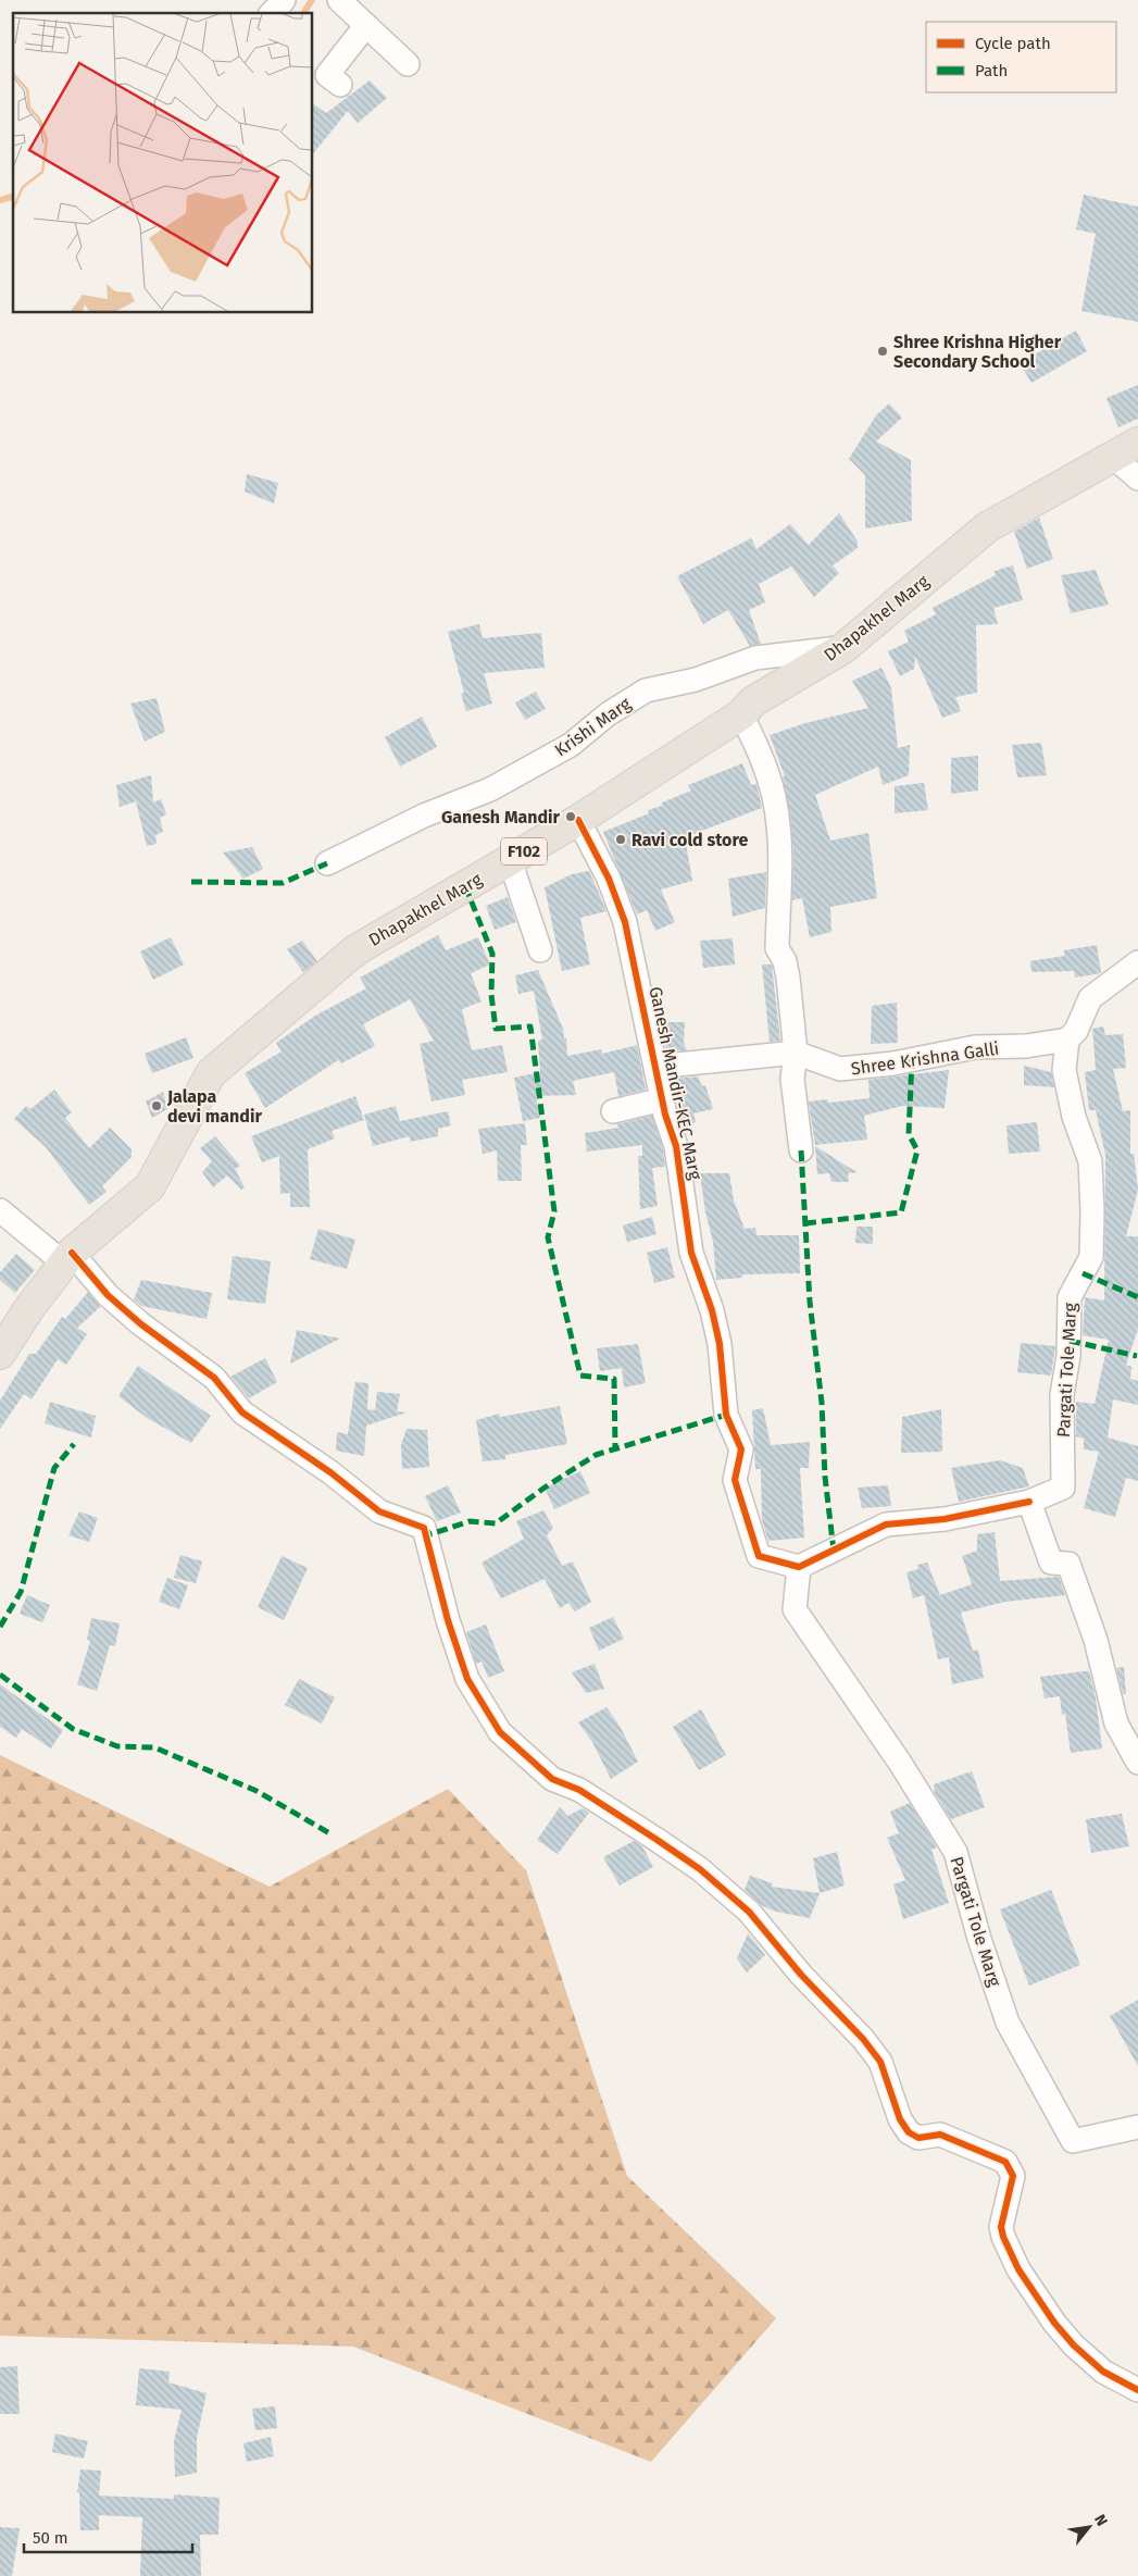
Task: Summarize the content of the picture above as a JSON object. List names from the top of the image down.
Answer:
{
  "streets": {
    "main road": ["Dhapakhel Marg", "F102"],
    "street": [
      "Krishi Marg",
      "Shree Krishna Galli",
      "Ganesh Mandir-KEC Marg",
      "Pargati Tole Marg"
    ]
  },
  "crossings": [
    ["Dhapakhel Marg", "Krishi Marg"],
    ["Dhapakhel Marg", "Ganesh Mandir-KEC Marg"],
    ["Shree Krishna Galli", "Ganesh Mandir-KEC Marg"],
    ["Shree Krishna Galli", "Pargati Tole Marg"],
    ["Ganesh Mandir-KEC Marg", "Pargati Tole Marg"]
  ],
  "places": [
    "Shree Krishna Higher Secondary School",
    "Ganesh Mandir",
    "Ravi cold store",
    "Jalapa devi mandir"
  ],
  "legend": ["Cycle path", "Path"],
  "scale_bar": "50 m",
  "north": "top right"
}
